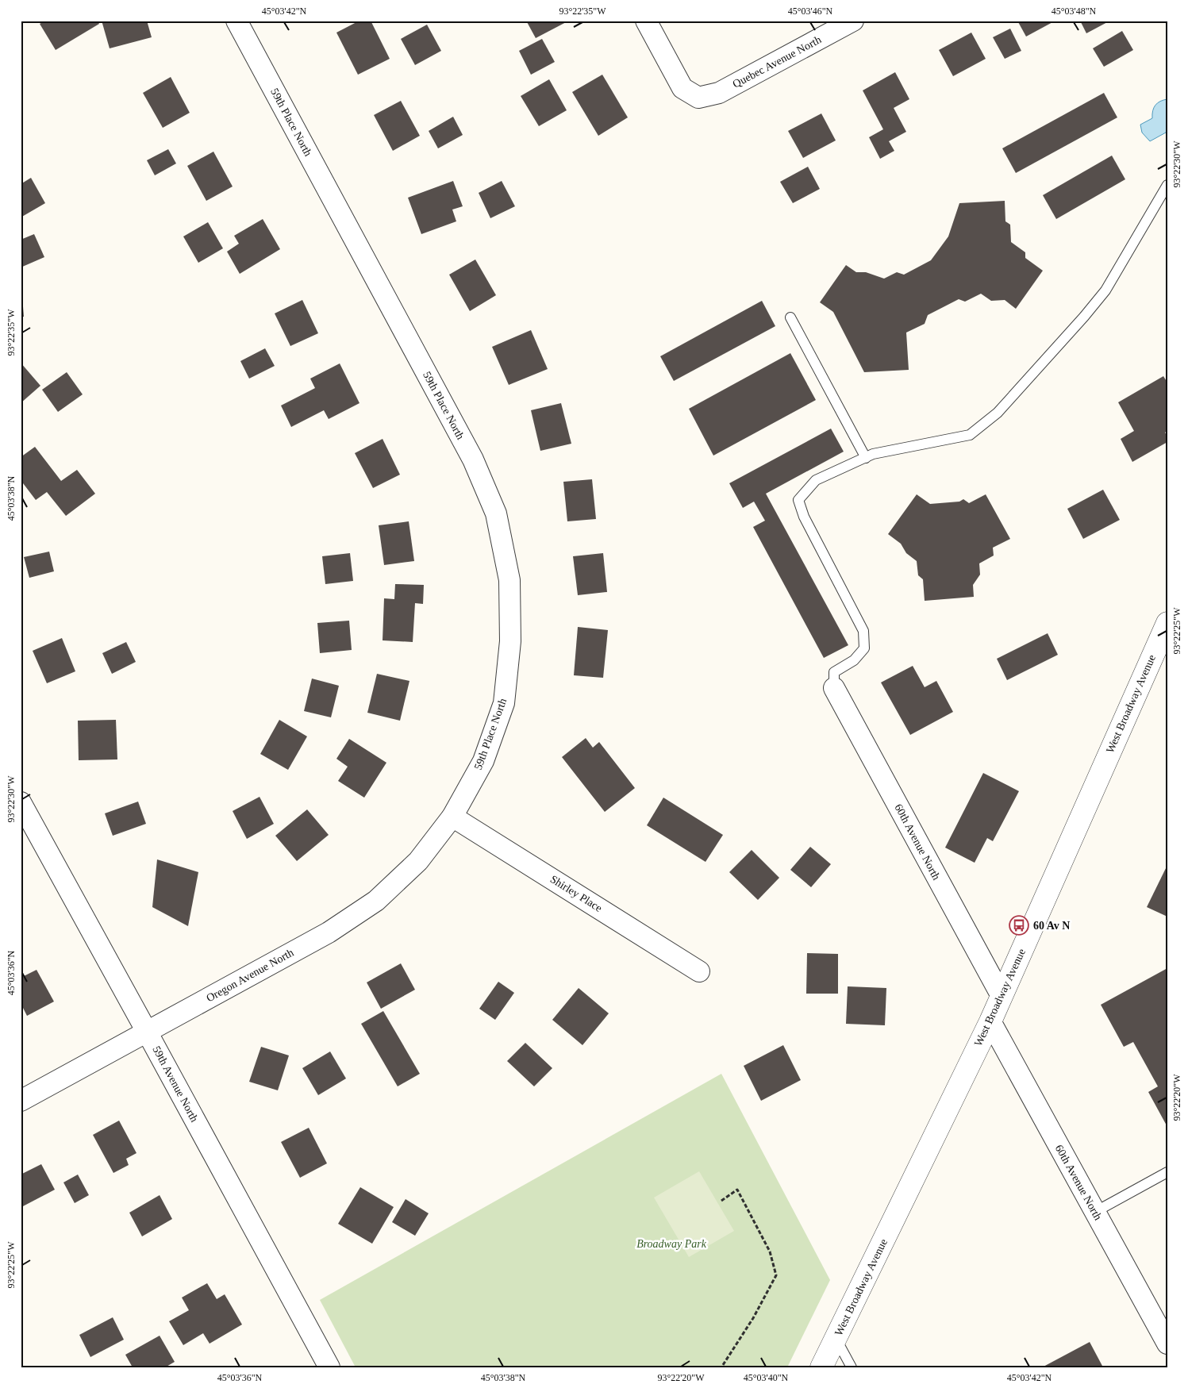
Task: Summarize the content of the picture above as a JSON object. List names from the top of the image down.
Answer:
{
  "streets": {
    "street": [
      "Quebec Avenue North",
      "59th Place North",
      "West Broadway Avenue",
      "60th Avenue North",
      "Shirley Place",
      "Oregon Avenue North",
      "59th Avenue North"
    ]
  },
  "crossings": [
    ["59th Place North", "Shirley Place"],
    ["59th Place North", "Oregon Avenue North"],
    ["West Broadway Avenue", "60th Avenue North"],
    ["Shirley Place", "Oregon Avenue North"],
    ["Oregon Avenue North", "59th Avenue North"]
  ],
  "parks": ["Broadway Park"],
  "places": {
    "bus stop": ["60 Av N"]
  },
  "coordinates": [
    "45°03'42\"N",
    "93°22'35\"W",
    "45°03'46\"N",
    "45°03'48\"N",
    "93°22'30\"W",
    "45°03'38\"N",
    "93°22'25\"W",
    "45°03'36\"N",
    "93°22'20\"W",
    "45°03'40\"N"
  ]
}
